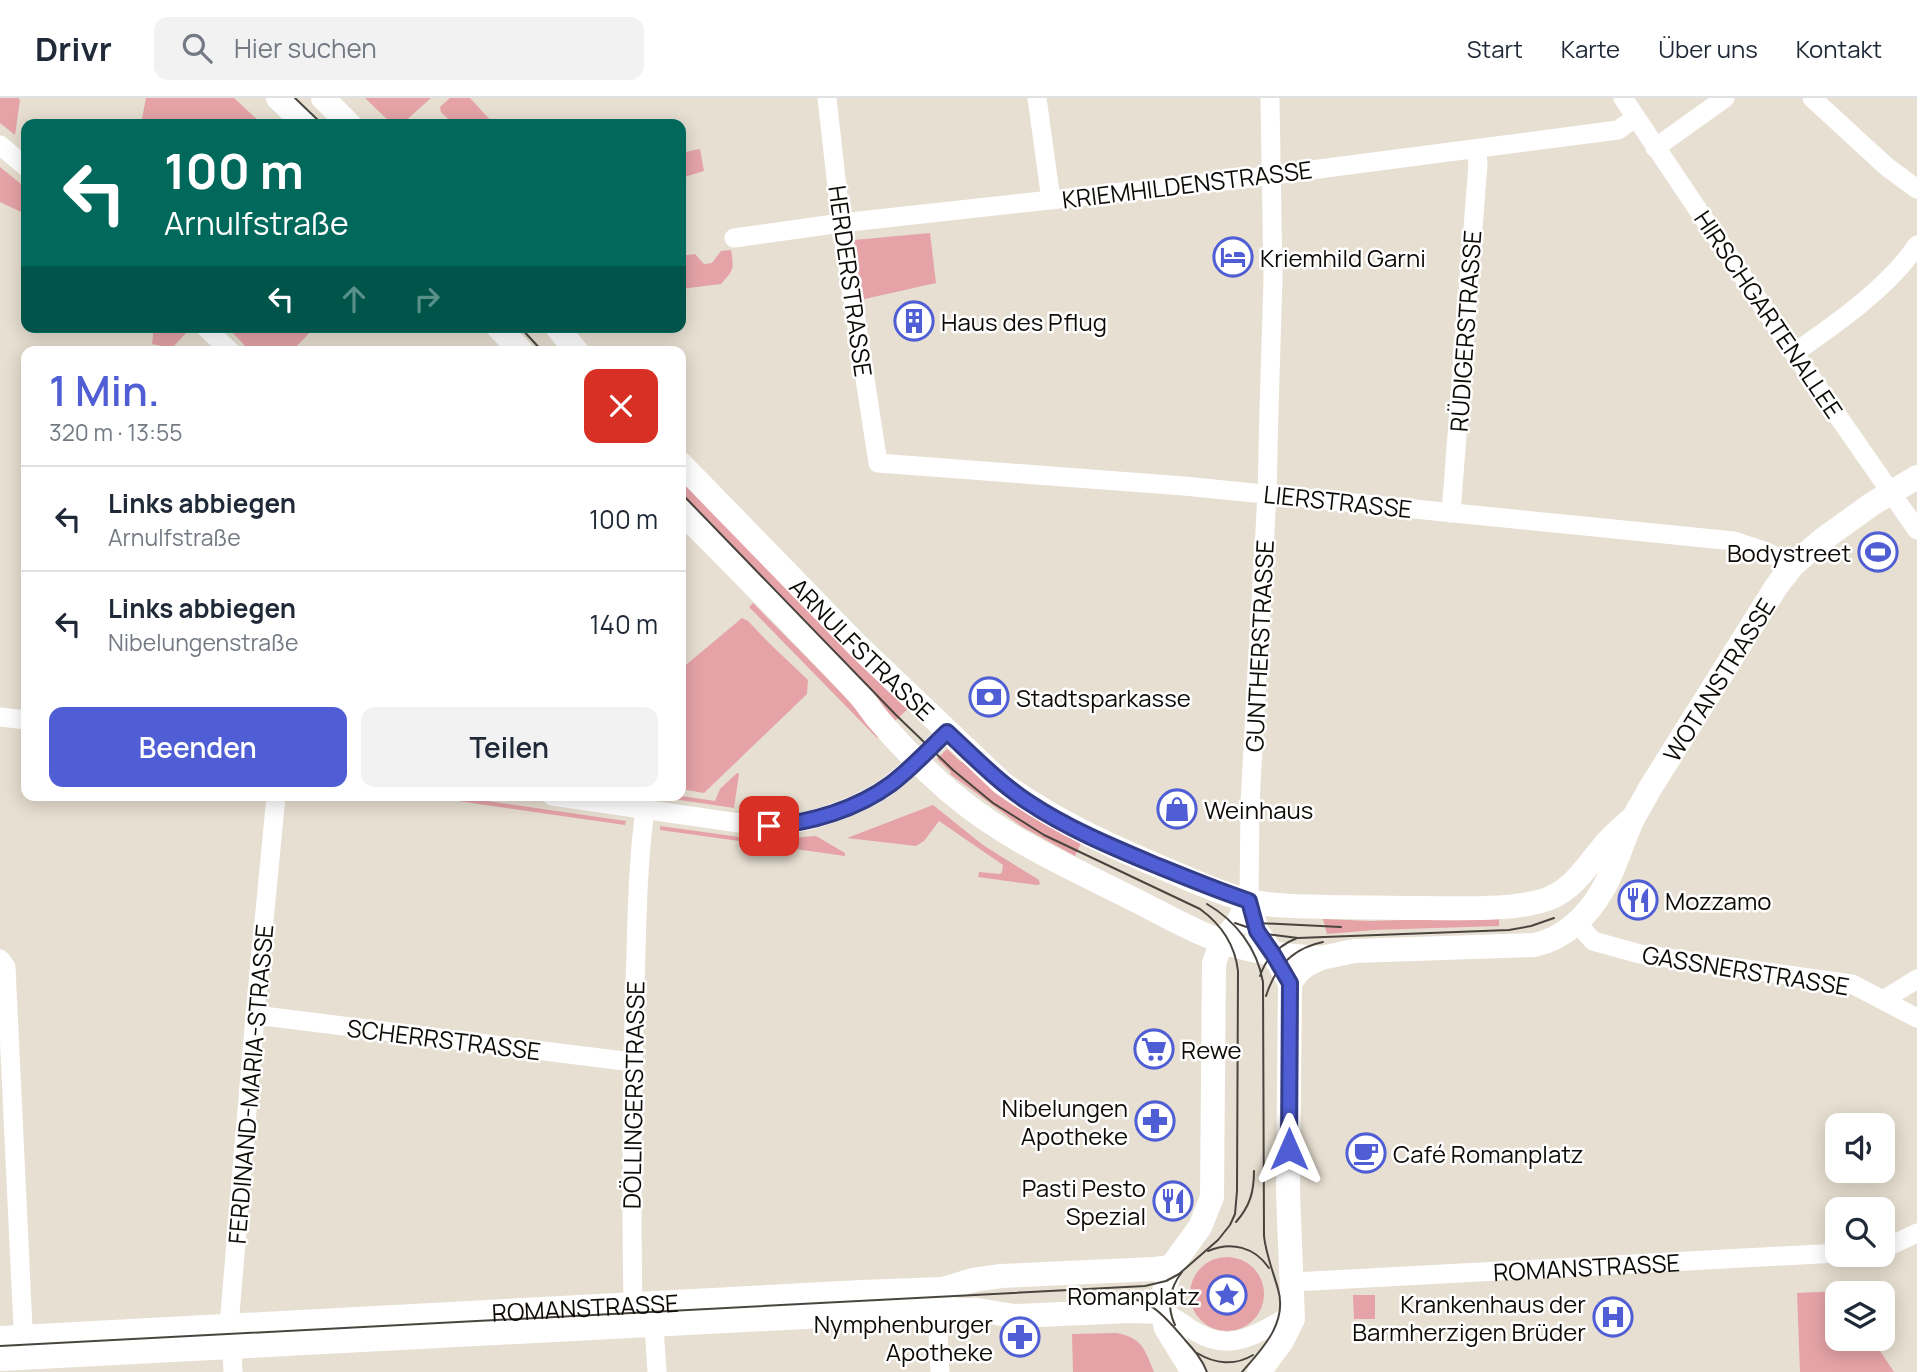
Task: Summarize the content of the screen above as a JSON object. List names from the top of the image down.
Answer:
{
  "streets": {
    "main road": ["ARNULFSTRASSE", "WOTANSTRASSE", "ROMANSTRASSE"],
    "street": [
      "KRIEMHILDENSTRASSE",
      "HERDERSTRASSE",
      "HIRSCHGARTENALLEE",
      "RÜDIGERSTRASSE",
      "LIERSTRASSE",
      "GUNTHERSTRASSE",
      "GASSNERSTRASSE",
      "SCHERRSTRASSE",
      "FERDINAND-MARIA-STRASSE",
      "DÖLLINGERSTRASSE"
    ]
  },
  "crossings": [
    ["KRIEMHILDENSTRASSE", "HERDERSTRASSE"],
    ["KRIEMHILDENSTRASSE", "HIRSCHGARTENALLEE"],
    ["KRIEMHILDENSTRASSE", "RÜDIGERSTRASSE"],
    ["KRIEMHILDENSTRASSE", "GUNTHERSTRASSE"],
    ["HERDERSTRASSE", "LIERSTRASSE"],
    ["HIRSCHGARTENALLEE", "WOTANSTRASSE"],
    ["RÜDIGERSTRASSE", "LIERSTRASSE"],
    ["LIERSTRASSE", "GUNTHERSTRASSE"],
    ["LIERSTRASSE", "WOTANSTRASSE"],
    ["GUNTHERSTRASSE", "ARNULFSTRASSE"],
    ["GUNTHERSTRASSE", "WOTANSTRASSE"],
    ["ARNULFSTRASSE", "WOTANSTRASSE"],
    ["WOTANSTRASSE", "GASSNERSTRASSE"],
    ["SCHERRSTRASSE", "FERDINAND-MARIA-STRASSE"],
    ["SCHERRSTRASSE", "DÖLLINGERSTRASSE"],
    ["FERDINAND-MARIA-STRASSE", "ROMANSTRASSE"],
    ["DÖLLINGERSTRASSE", "ROMANSTRASSE"]
  ],
  "places": {
    "hotel": ["Kriemhild Garni"],
    "building": ["Haus des Pflug"],
    "sports": ["Bodystreet"],
    "bank": ["Stadtsparkasse"],
    "shop": ["Weinhaus"],
    "restaurant": ["Mozzamo", "Pasti Pesto Spezial"],
    "supermarket": ["Rewe"],
    "pharmacy": ["Nibelungen Apotheke", "Nymphenburger Apotheke"],
    "cafe": ["Café Romanplatz"],
    "place": ["Romanplatz"],
    "hospital": ["Krankenhaus der Barmherzigen Brüder"]
  },
  "page": {
    "header": "Drivr",
    "search": "Hier suchen",
    "nav": [
      "Start",
      "Karte",
      "Über uns",
      "Kontakt"
    ],
    "turn": ["100 m", "Arnulfstraße"],
    "heading": ["1 Min.", "320 m · 13:55"],
    "list": [
      {
        "name": "Links abbiegen",
        "note": "Arnulfstraße",
        "value": "100 m"
      },
      {
        "name": "Links abbiegen",
        "note": "Nibelungenstraße",
        "value": "140 m"
      }
    ],
    "buttons": ["Beenden", "Teilen"]
  }
}
